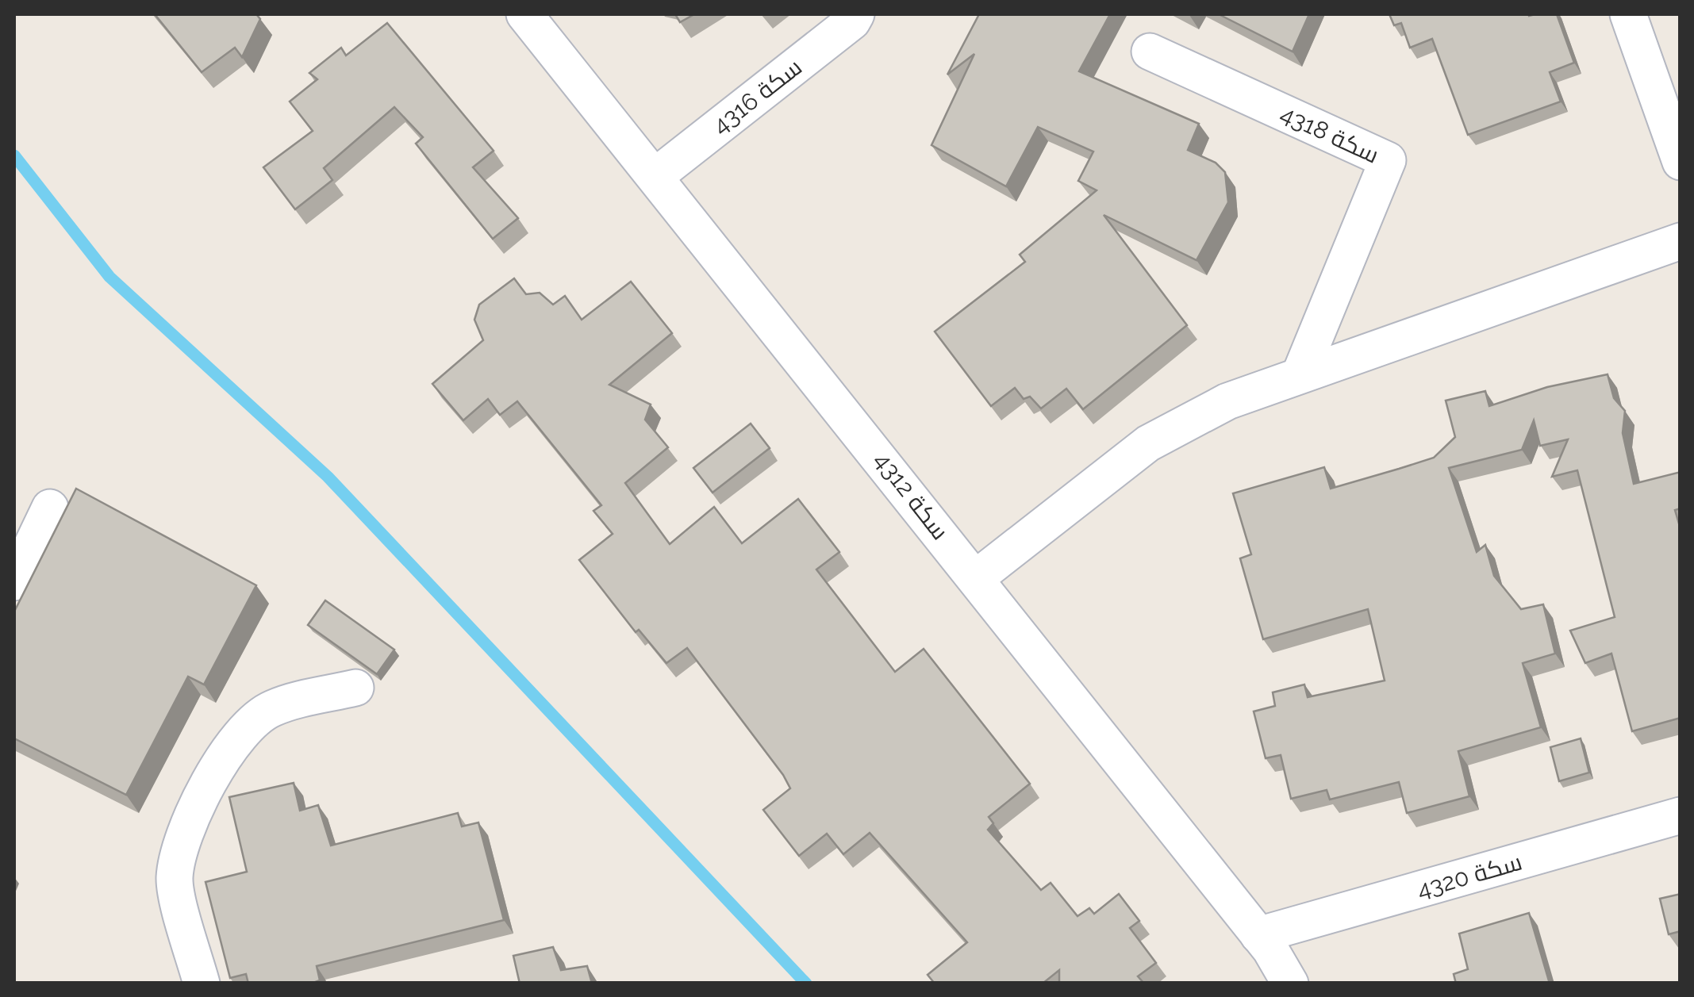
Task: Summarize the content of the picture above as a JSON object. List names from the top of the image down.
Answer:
{
  "streets": {
    "street": [
      "سكة 4316",
      "سكة 4318",
      "سكة 4312",
      "سكة 4320"
    ]
  },
  "crossings": [
    ["سكة 4316", "سكة 4312"],
    ["سكة 4312", "سكة 4320"]
  ]
}
